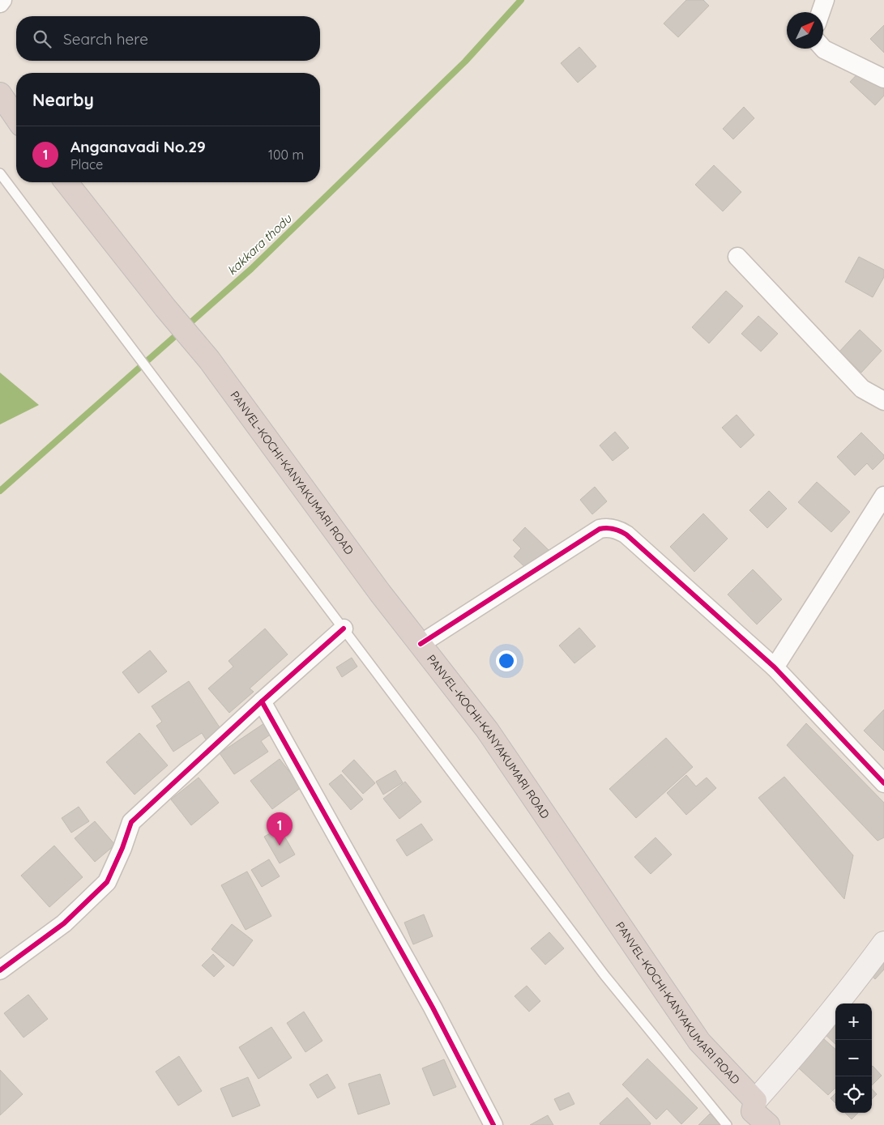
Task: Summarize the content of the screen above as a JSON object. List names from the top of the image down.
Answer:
{
  "streets": {
    "highway": ["PANVEL-KOCHI-KANYAKUMARI ROAD"]
  },
  "water": ["kakkara thodu"],
  "north": "top right",
  "page": {
    "search": "Search here",
    "heading": "Nearby",
    "list": [
      {
        "mark": "1",
        "name": "Anganavadi No.29",
        "note": "Place",
        "value": "100 m"
      }
    ],
    "pins": "1",
    "map_buttons": ["+", "−"]
  }
}
